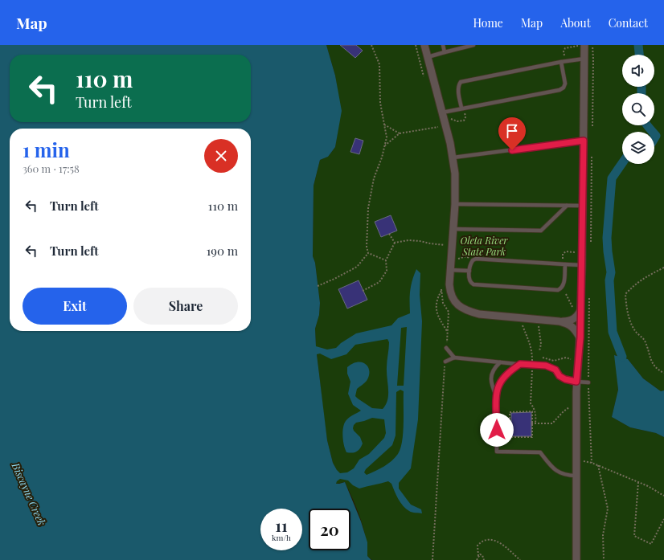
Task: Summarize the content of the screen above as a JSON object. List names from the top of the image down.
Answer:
{
  "water": ["Biscayne Creek"],
  "parks": ["Oleta River State Park"],
  "page": {
    "header": "Map",
    "nav": [
      "Home",
      "Map",
      "About",
      "Contact"
    ],
    "turn": ["110 m", "Turn left"],
    "heading": ["1 min", "360 m · 17:58"],
    "list": [
      {
        "name": "Turn left",
        "value": "110 m"
      },
      {
        "name": "Turn left",
        "value": "190 m"
      }
    ],
    "buttons": ["Exit", "Share"],
    "speed": "11 km/h",
    "limit": "20"
  }
}
